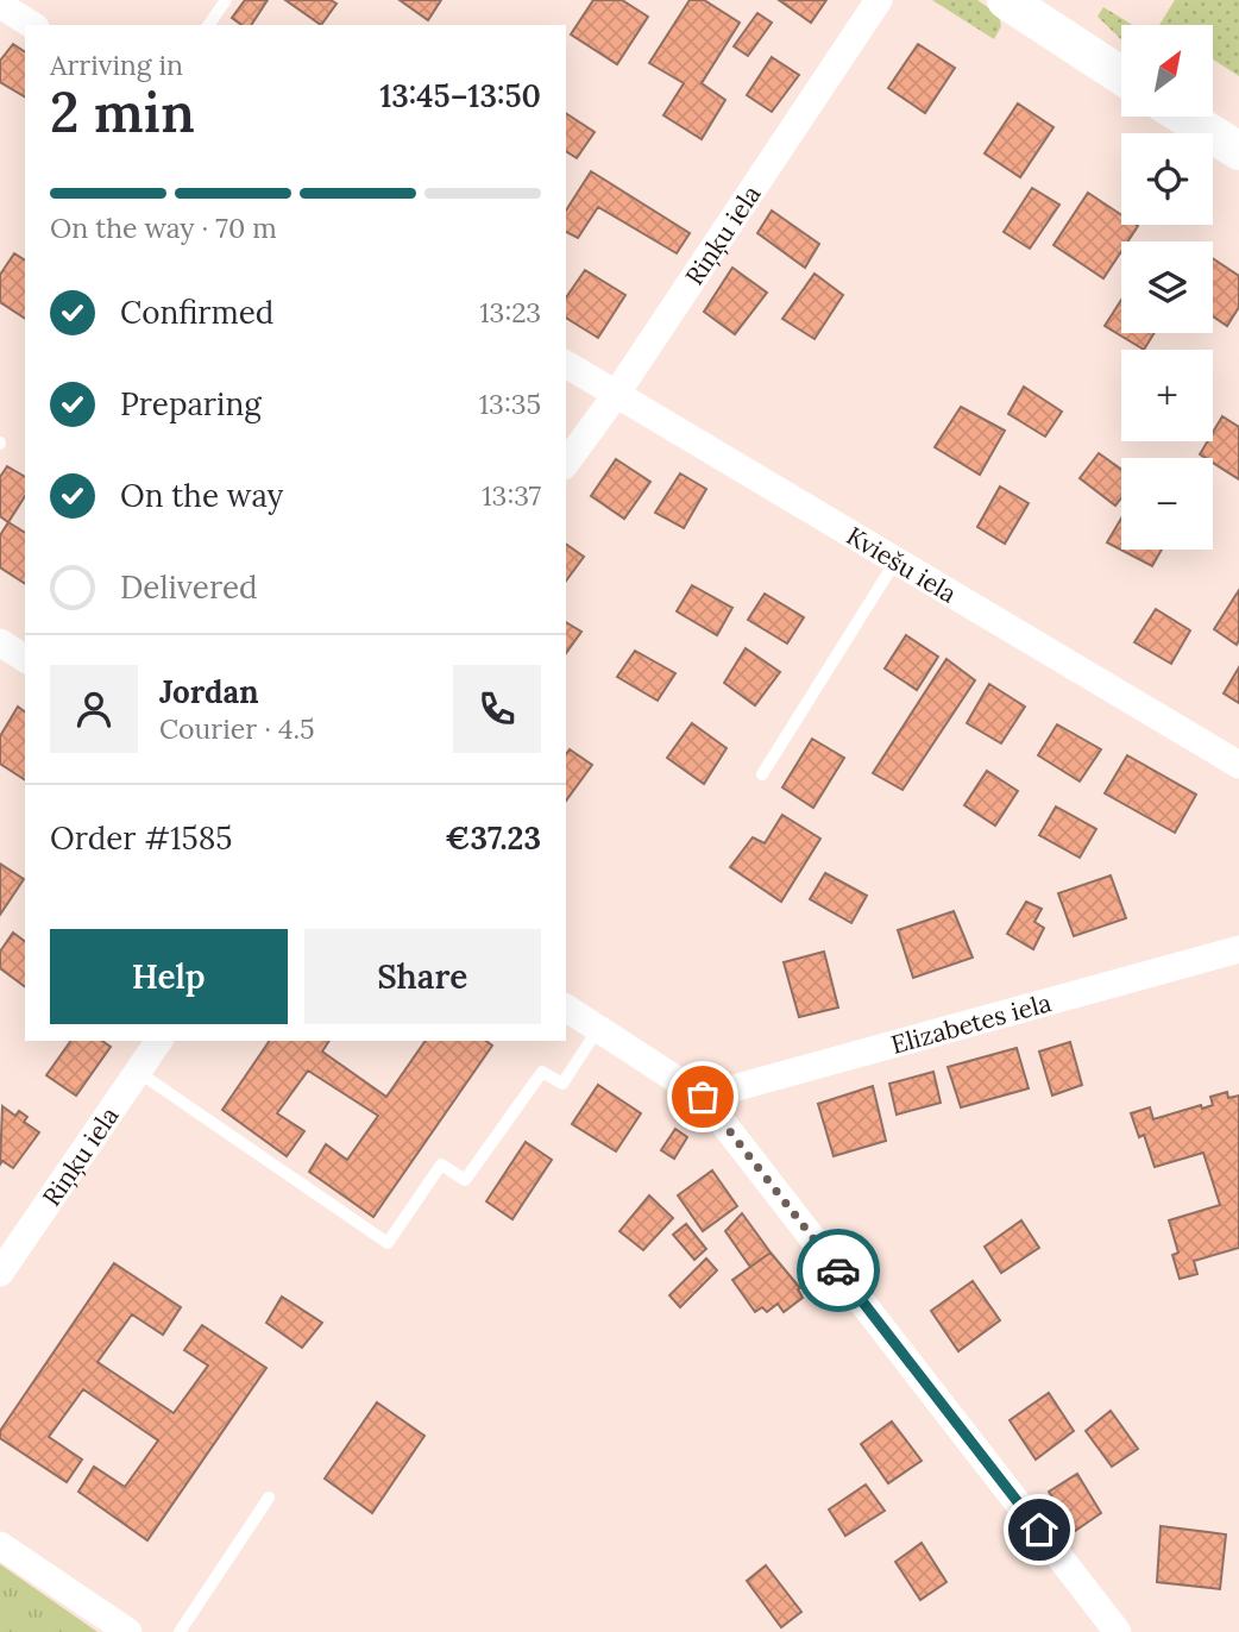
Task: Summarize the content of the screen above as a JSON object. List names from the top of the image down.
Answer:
{
  "streets": {
    "street": ["Riņķu iela", "Kviešu iela", "Elizabetes iela"]
  },
  "crossings": [
    ["Riņķu iela", "Kviešu iela"]
  ],
  "north": "top right",
  "page": {
    "map_buttons": ["+", "−"],
    "heading": ["2 min", "Arriving in", "13:45–13:50"],
    "panel": [
      "Jordan",
      "Courier · 4.5",
      "Order #1585",
      "€37.23"
    ],
    "bar": "On the way · 70 m",
    "list": [
      ["Confirmed", "13:23"],
      ["Preparing", "13:35"],
      ["On the way", "13:37"],
      "Delivered"
    ],
    "buttons": ["Help", "Share"]
  }
}
